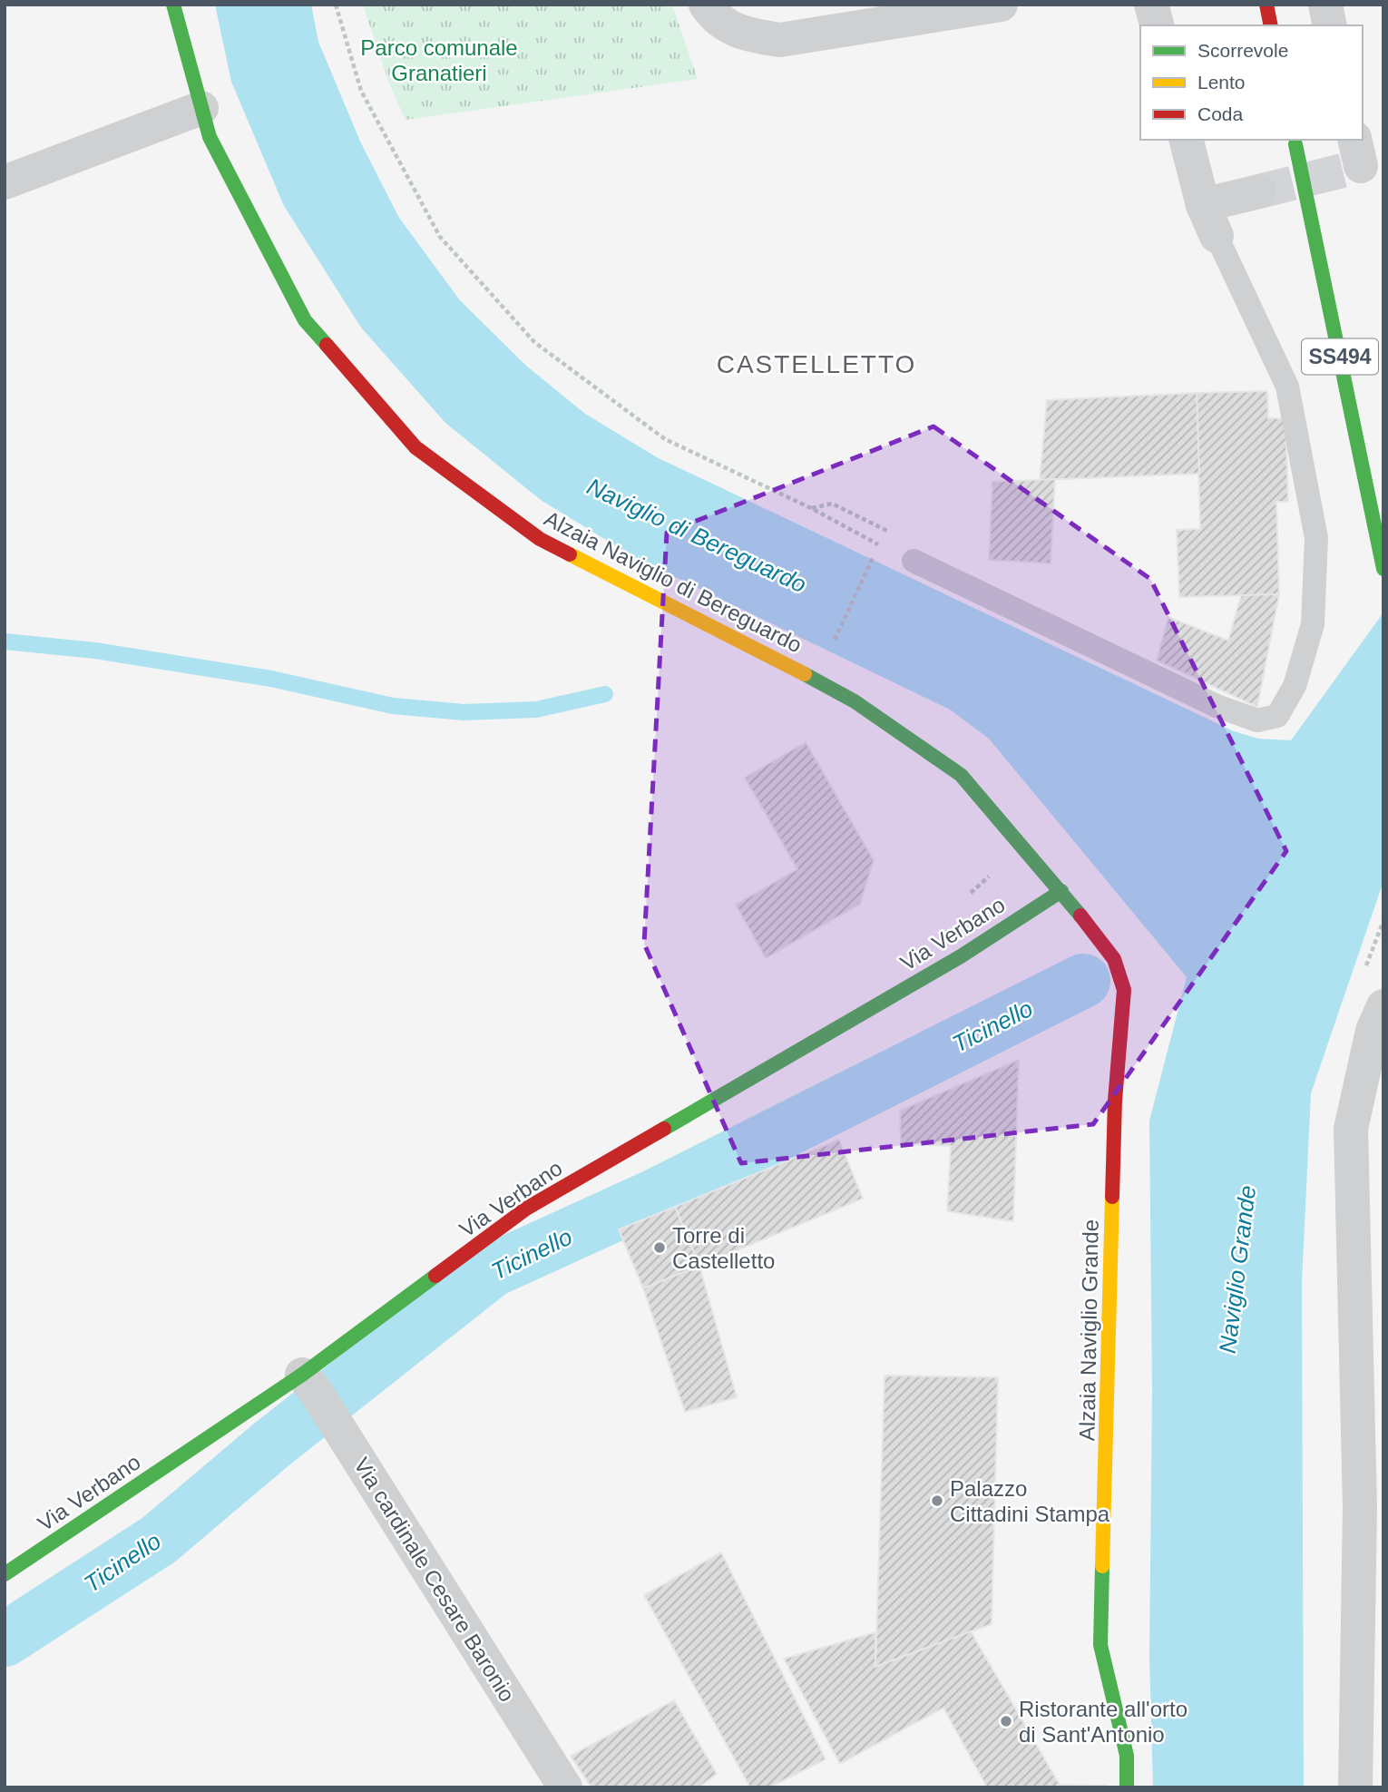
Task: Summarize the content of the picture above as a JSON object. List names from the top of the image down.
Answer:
{
  "streets": {
    "street": [
      "SS494",
      "Alzaia Naviglio di Bereguardo",
      "Via Verbano",
      "Alzaia Naviglio Grande",
      "Via cardinale Cesare Baronio"
    ]
  },
  "crossings": [
    ["Alzaia Naviglio di Bereguardo", "Via Verbano"],
    ["Alzaia Naviglio di Bereguardo", "Alzaia Naviglio Grande"],
    ["Via Verbano", "Alzaia Naviglio Grande"],
    ["Via Verbano", "Via cardinale Cesare Baronio"]
  ],
  "districts": ["CASTELLETTO"],
  "water": ["Naviglio di Bereguardo", "Ticinello", "Naviglio Grande"],
  "parks": ["Parco comunale Granatieri"],
  "places": ["Torre di Castelletto", "Palazzo Cittadini Stampa", "Ristorante all'orto di Sant'Antonio"],
  "legend": ["Scorrevole", "Lento", "Coda"]
}
